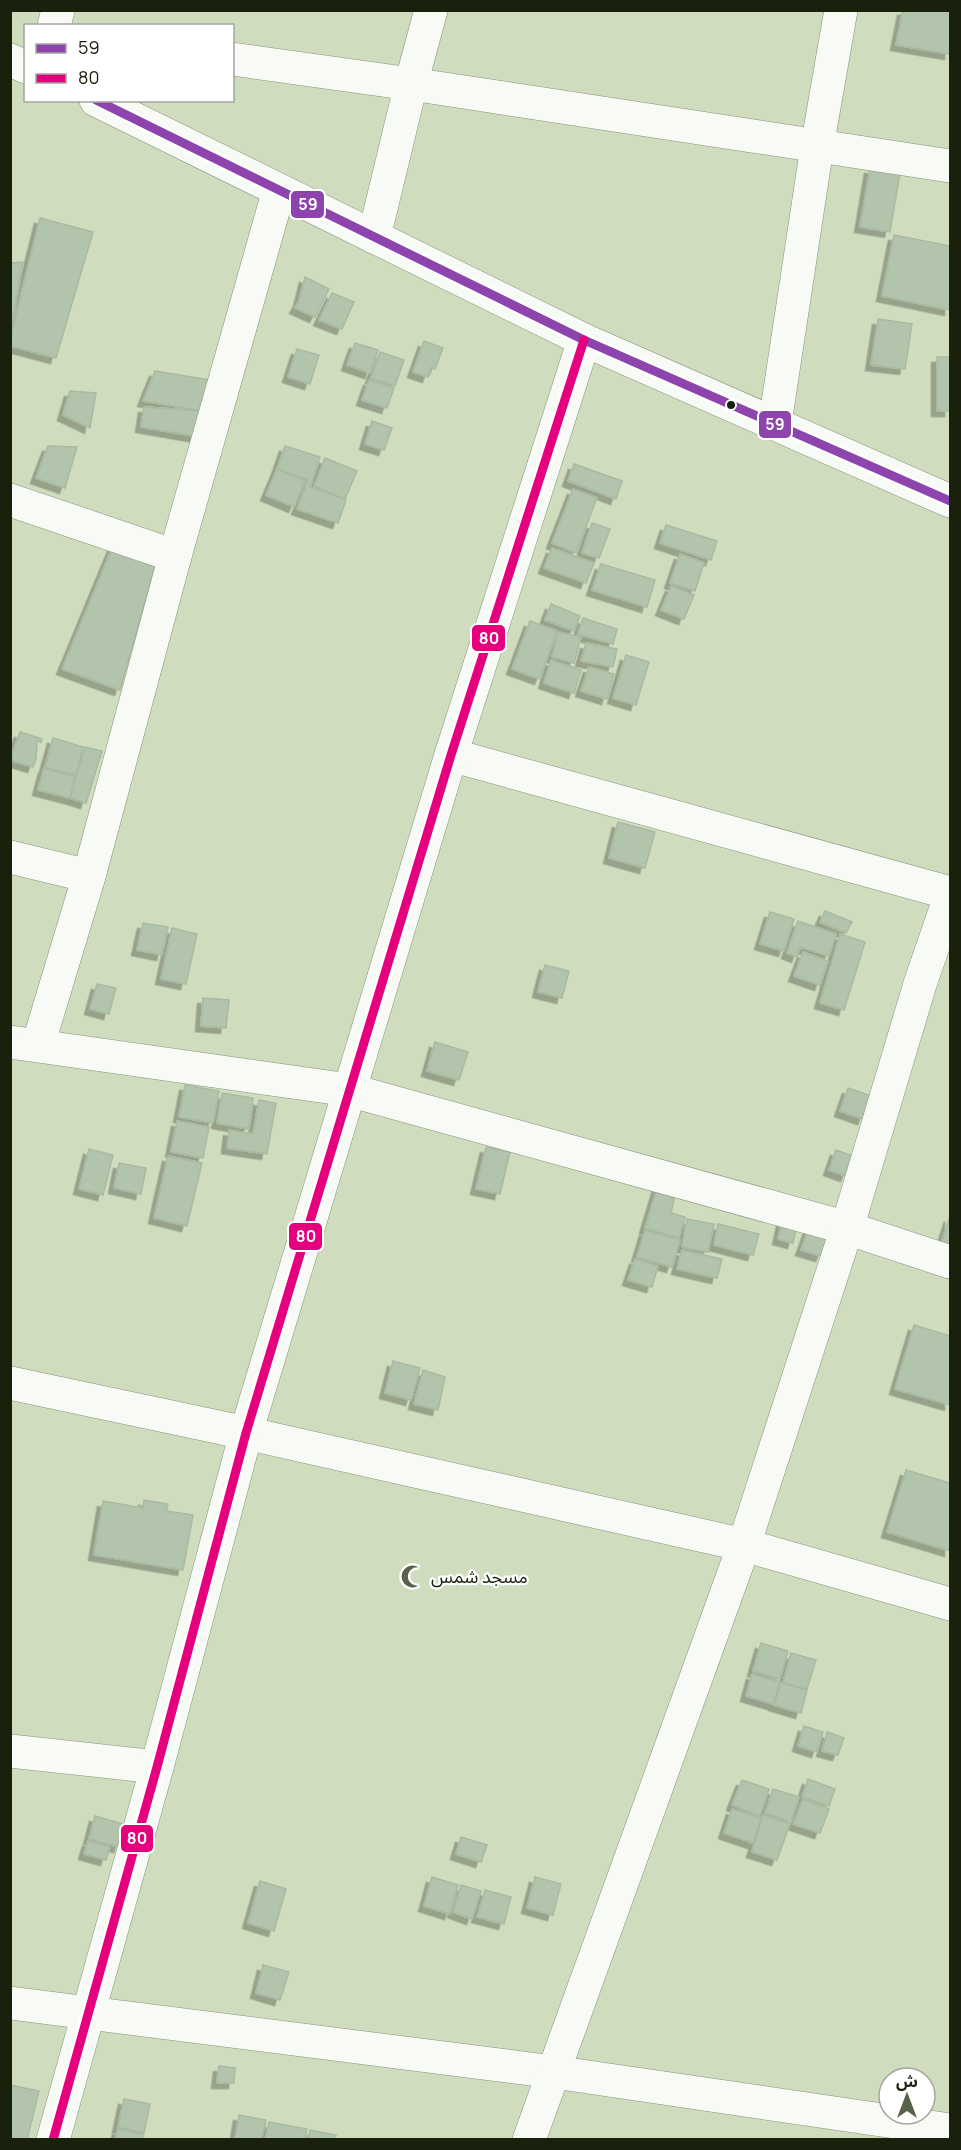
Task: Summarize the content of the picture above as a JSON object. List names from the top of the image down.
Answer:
{
  "places": {
    "mosque": ["مسجد شمس"]
  },
  "lines": ["transit line 59", "transit line 80"],
  "legend": ["59", "80"],
  "north": "top"
}
